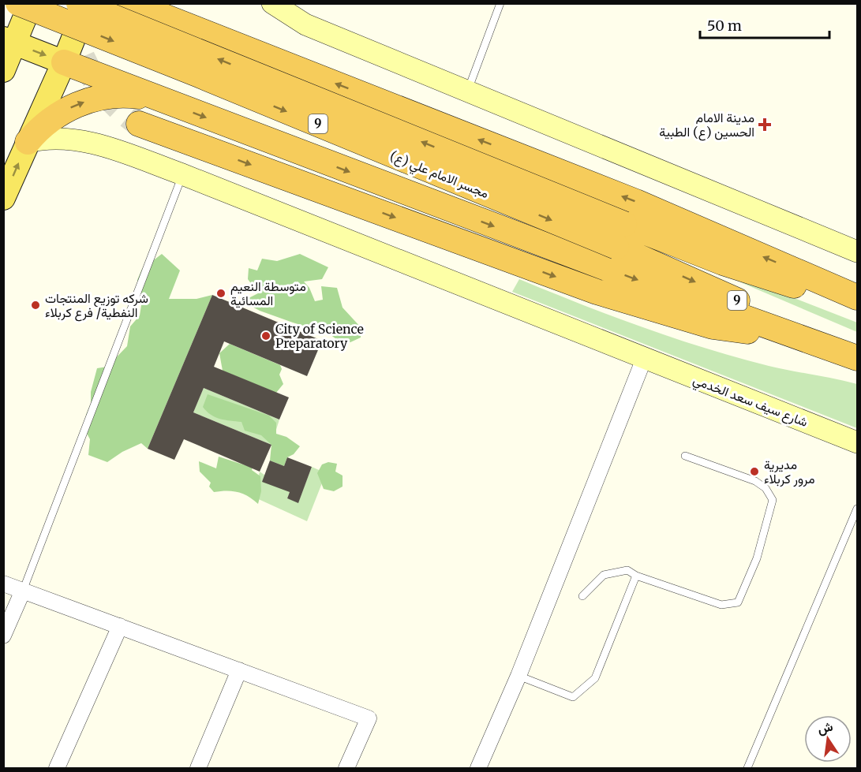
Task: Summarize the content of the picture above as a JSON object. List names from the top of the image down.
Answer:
{
  "streets": {
    "highway": ["9", "مجسر الامام علي (ع)"],
    "main road": ["شارع سيف سعد الخدمي"]
  },
  "places": {
    "health": ["مدينة الامام الحسين (ع) الطبية"],
    "other": [
      "متوسطة النعيم المسائية",
      "شركه توزيع المنتجات النفطية/ فرع كربلاء",
      "City of Science Preparatory",
      "مديرية مرور كربلاء"
    ]
  },
  "scale_bar": "50 m",
  "north": "top"
}
